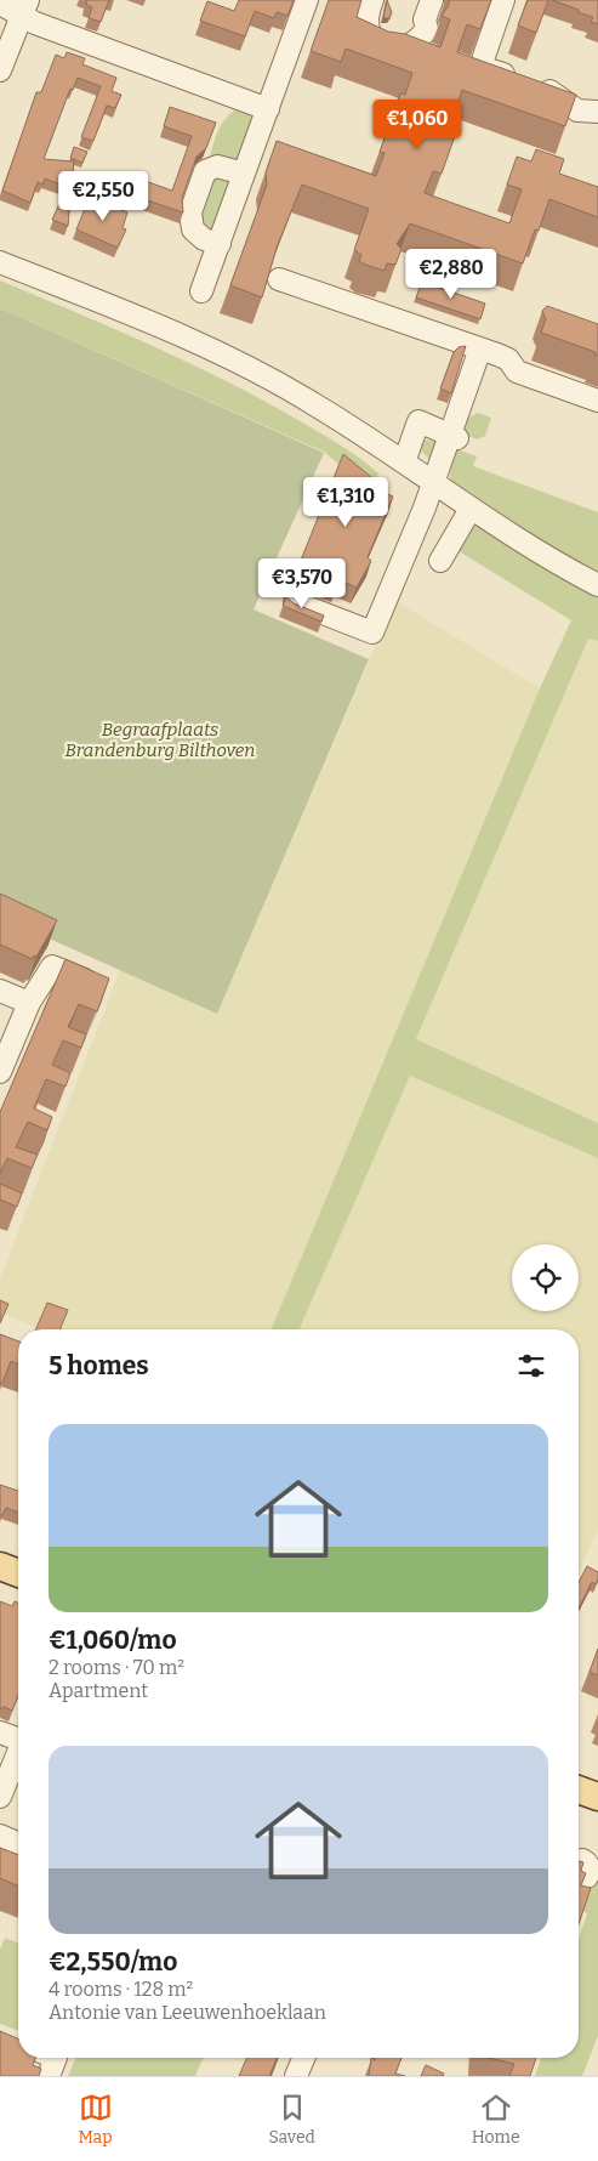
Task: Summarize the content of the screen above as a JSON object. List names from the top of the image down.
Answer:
{
  "parks": ["Begraafplaats Brandenburg Bilthoven"],
  "page": {
    "price": [
      "€1,060",
      "€2,550",
      "€2,880",
      "€1,310",
      "€3,570"
    ],
    "heading": "5 homes",
    "list": [
      {
        "name": "€1,060/mo",
        "note": "2 rooms · 70 m² · Apartment"
      },
      {
        "name": "€2,550/mo",
        "note": "4 rooms · 128 m² · Antonie van Leeuwenhoeklaan"
      }
    ],
    "tabs": ["Map", "Saved", "Home"]
  }
}
